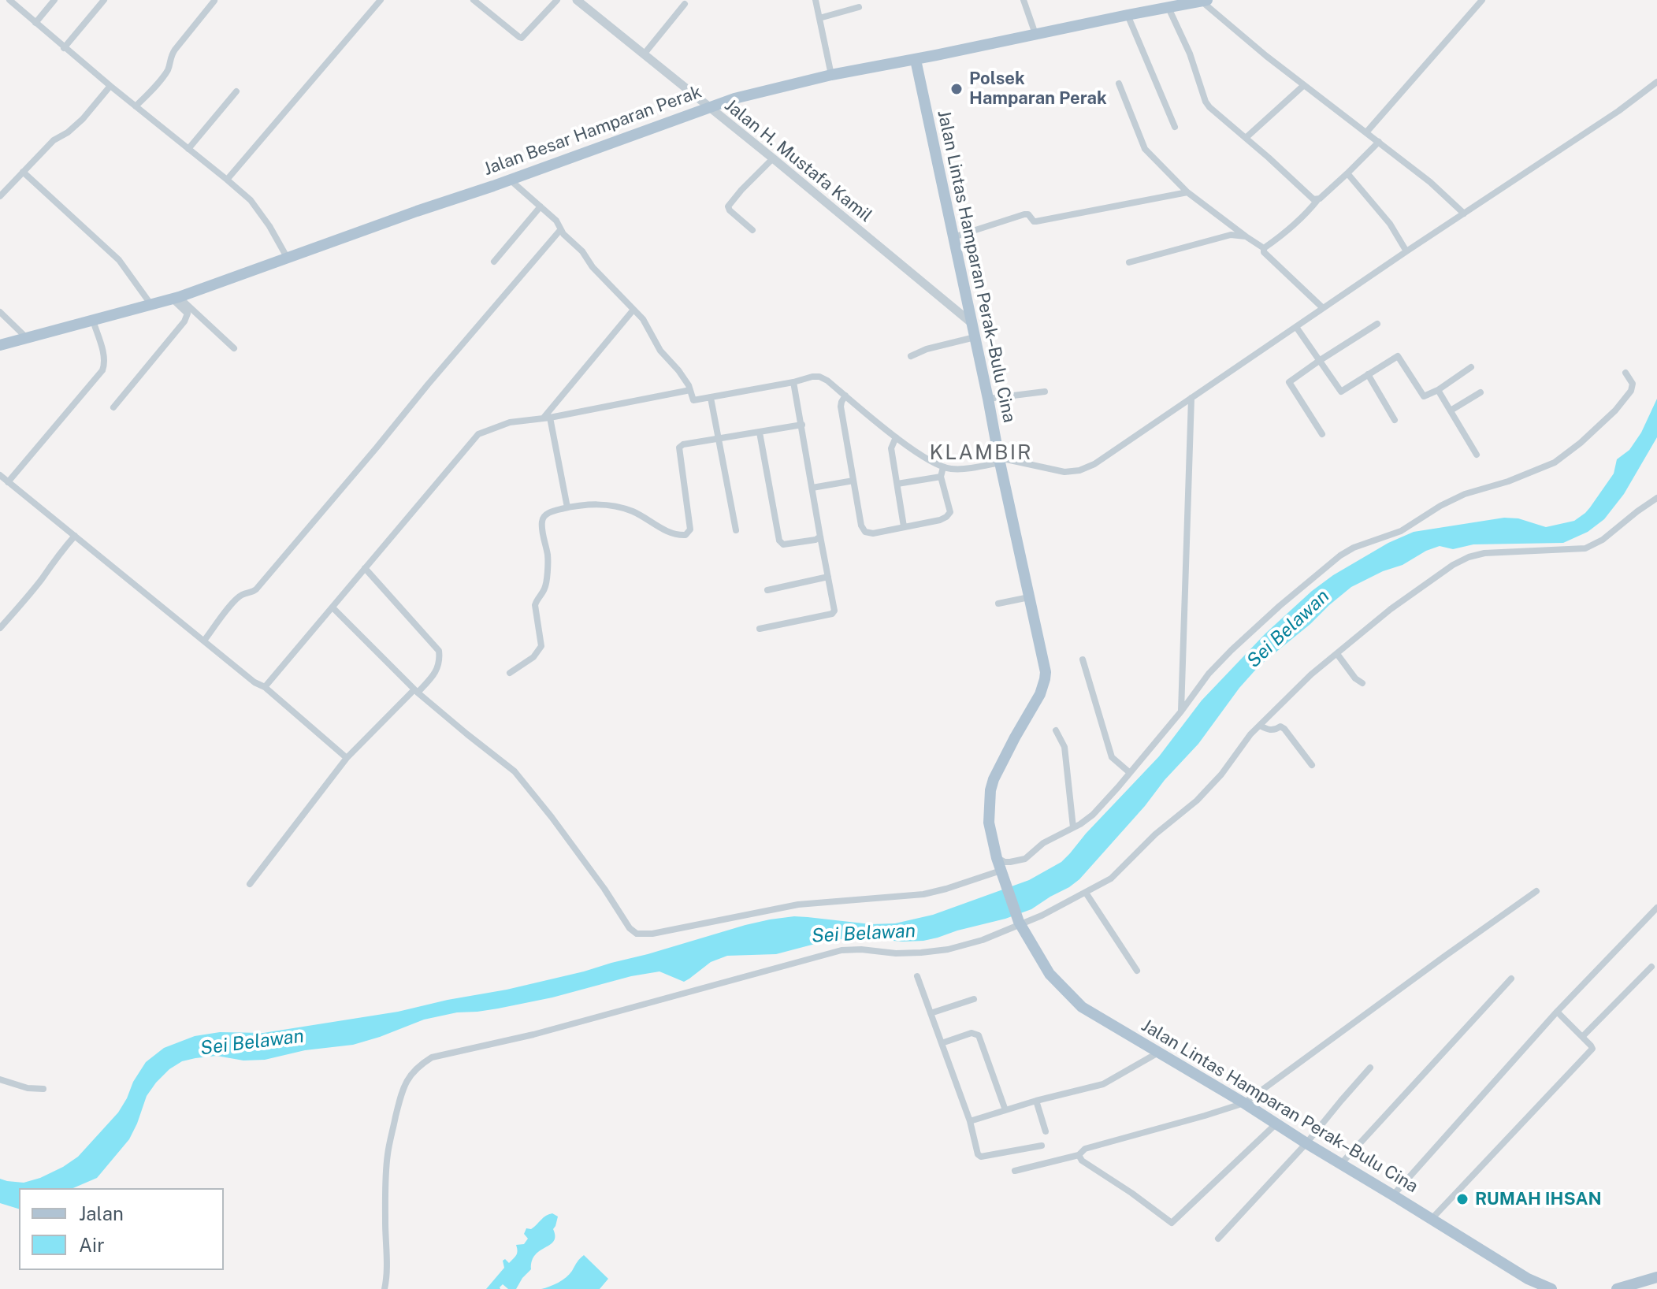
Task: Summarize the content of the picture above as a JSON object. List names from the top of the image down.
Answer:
{
  "streets": {
    "main road": ["Jalan Besar Hamparan Perak", "Jalan Lintas Hamparan Perak–Bulu Cina"],
    "street": ["Jalan H. Mustafa Kamil"]
  },
  "crossings": [
    ["Jalan Besar Hamparan Perak", "Jalan H. Mustafa Kamil"],
    ["Jalan Besar Hamparan Perak", "Jalan Lintas Hamparan Perak–Bulu Cina"],
    ["Jalan H. Mustafa Kamil", "Jalan Lintas Hamparan Perak–Bulu Cina"]
  ],
  "districts": ["KLAMBIR"],
  "water": ["Sei Belawan"],
  "places": ["Polsek Hamparan Perak", "RUMAH IHSAN"],
  "legend": ["Jalan", "Air"]
}
